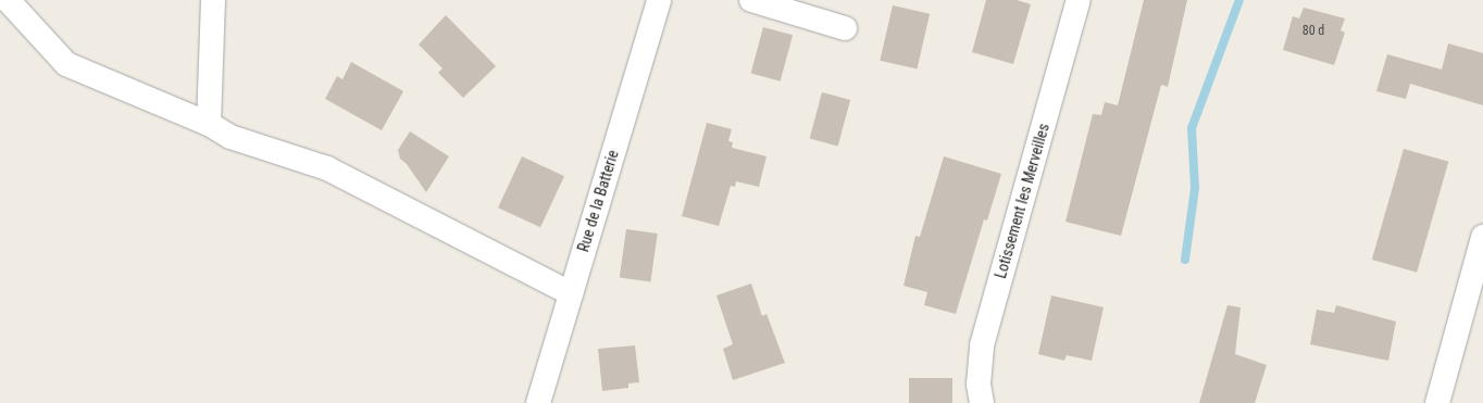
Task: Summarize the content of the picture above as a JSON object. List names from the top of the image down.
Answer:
{
  "streets": {
    "street": ["Rue de la Batterie", "Lotissement les Merveilles"]
  },
  "house_numbers": ["80 d"]
}
